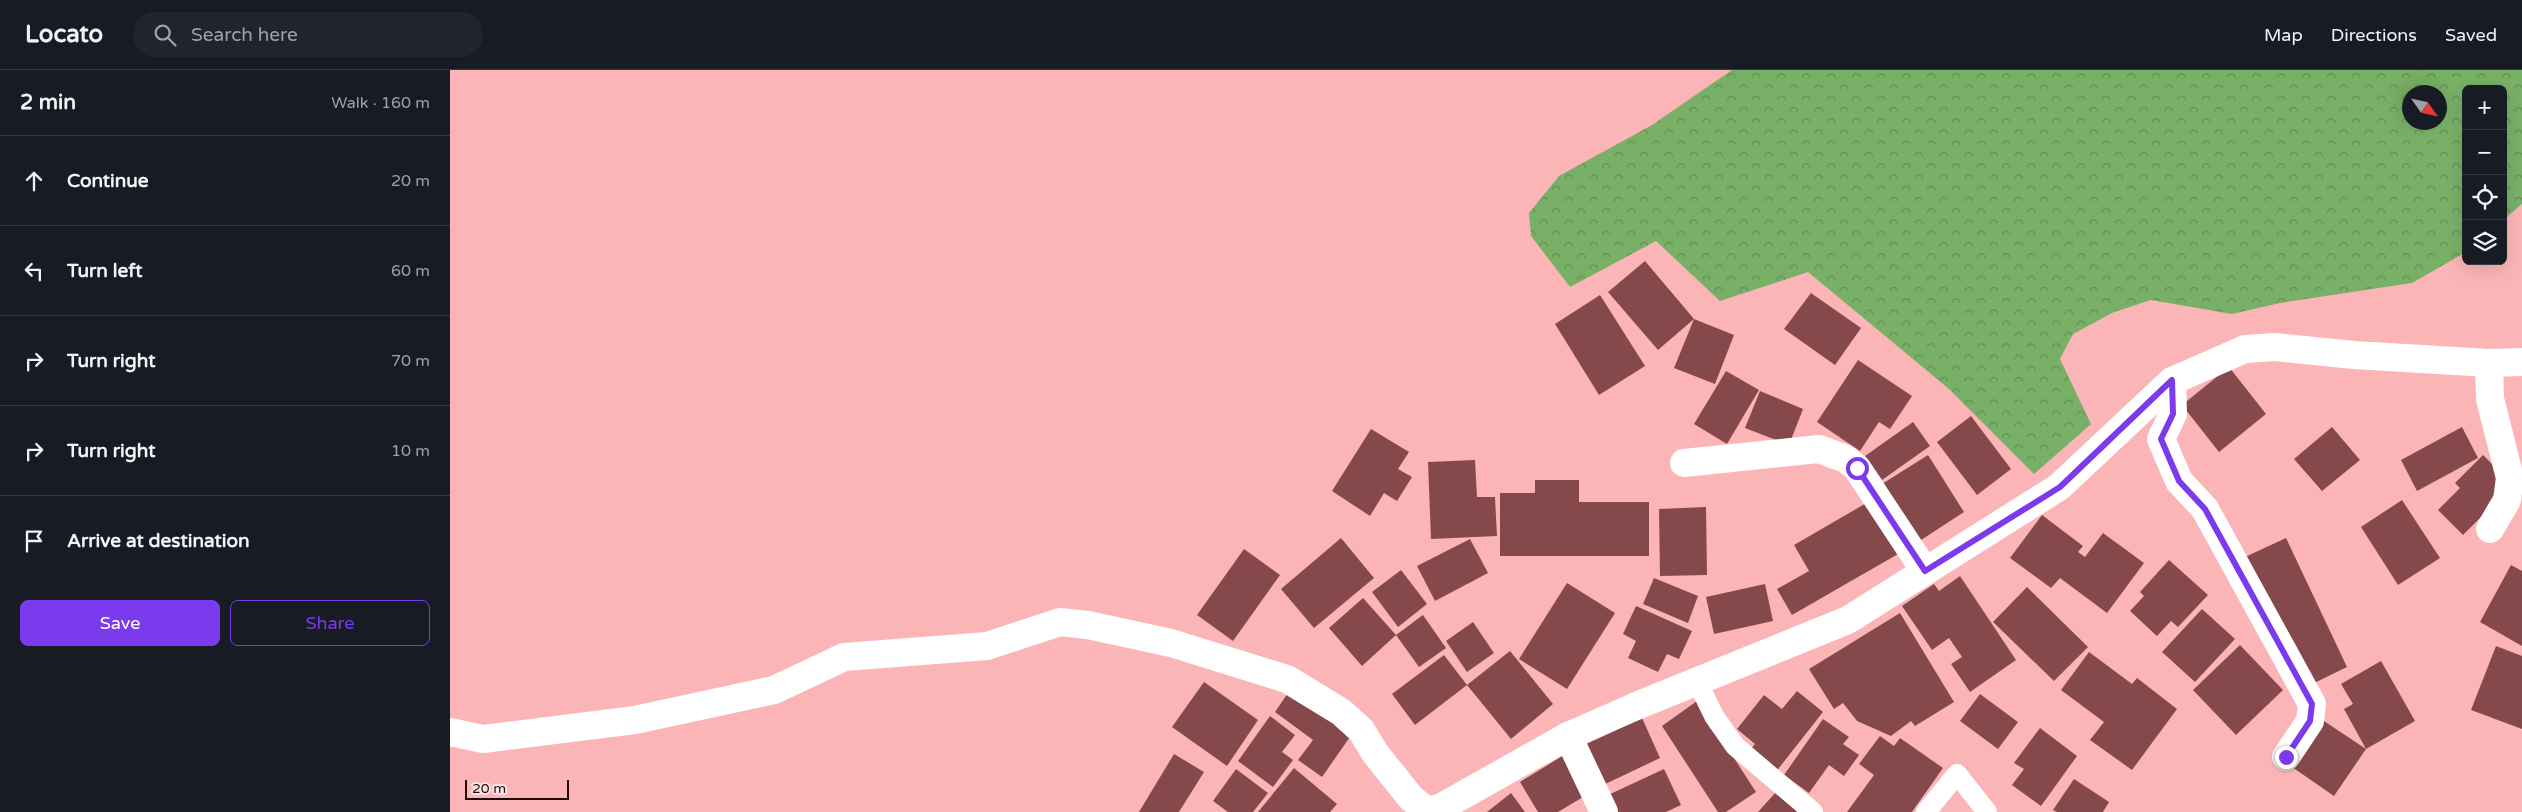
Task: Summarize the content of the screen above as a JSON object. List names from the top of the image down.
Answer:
{
  "scale_bar": "20 m",
  "north": "bottom right",
  "page": {
    "header": "Locato",
    "search": "Search here",
    "nav": ["Map", "Directions", "Saved"],
    "heading": ["2 min", "Walk · 160 m"],
    "map_buttons": ["+", "−"],
    "list": [
      ["Continue", "20 m"],
      ["Turn left", "60 m"],
      ["Turn right", "70 m"],
      ["Turn right", "10 m"],
      "Arrive at destination"
    ],
    "buttons": ["Save", "Share"],
    "scale": "20 m"
  }
}
